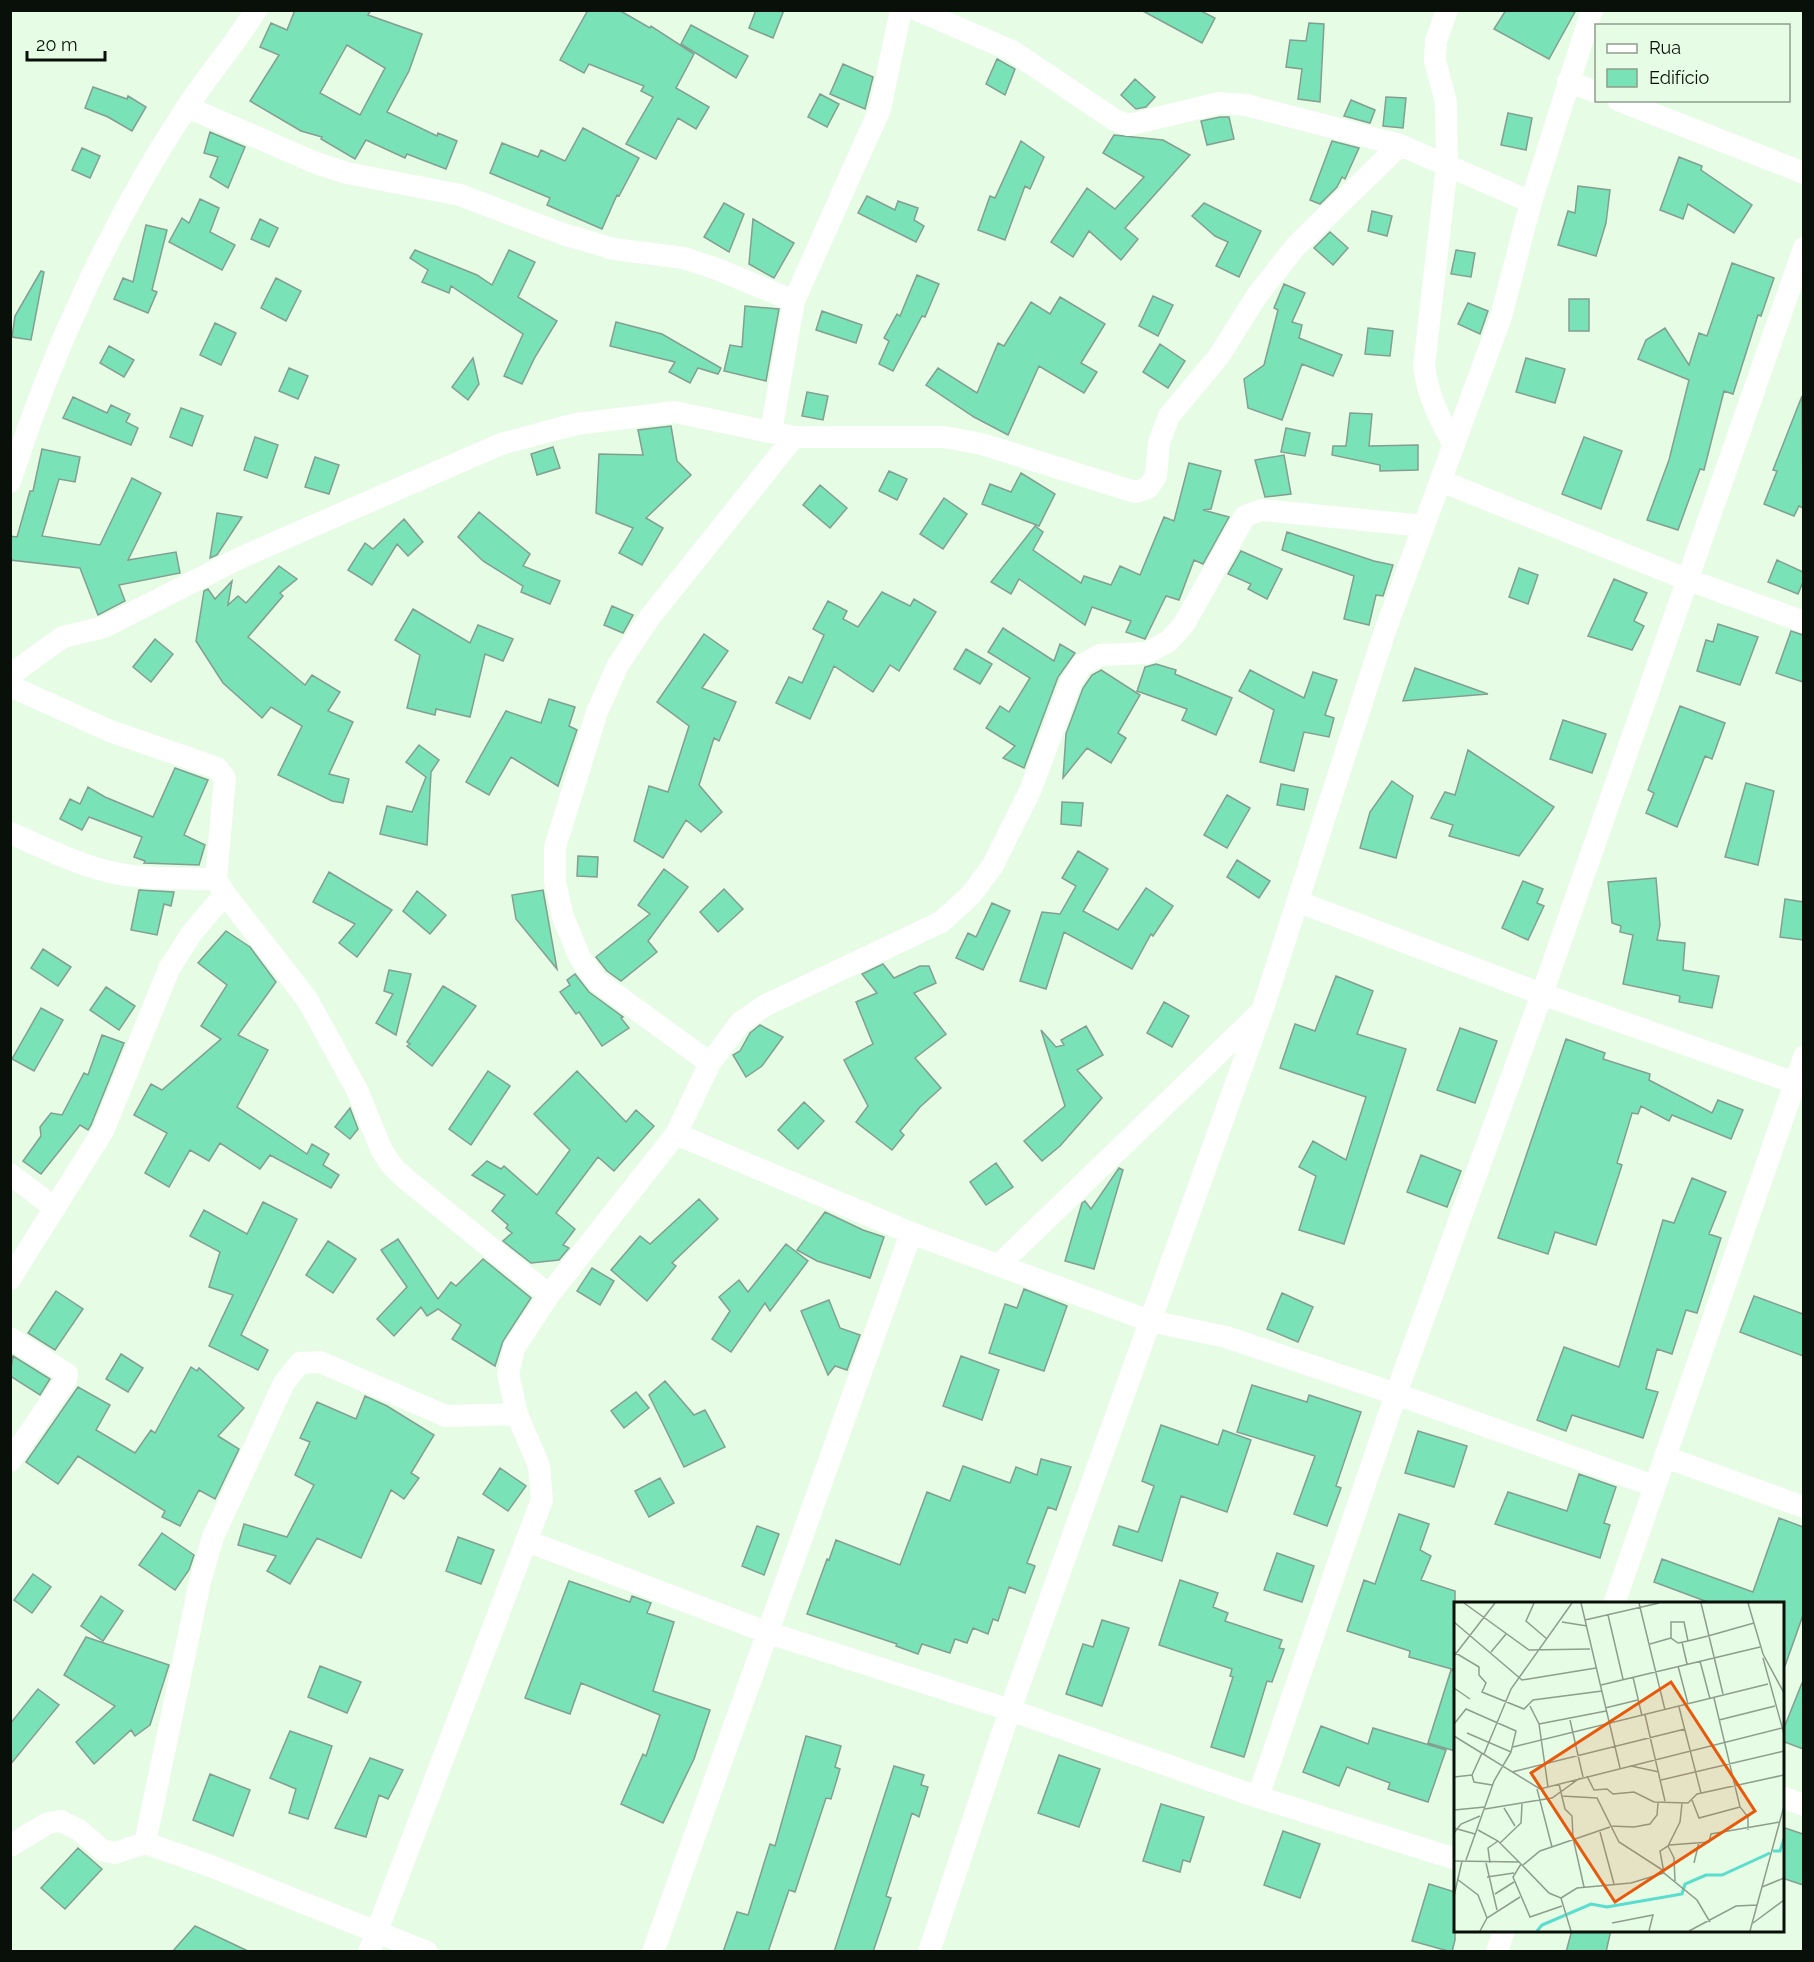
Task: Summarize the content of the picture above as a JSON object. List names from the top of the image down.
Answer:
{
  "legend": ["Rua", "Edifício"],
  "scale_bar": "20 m"
}
